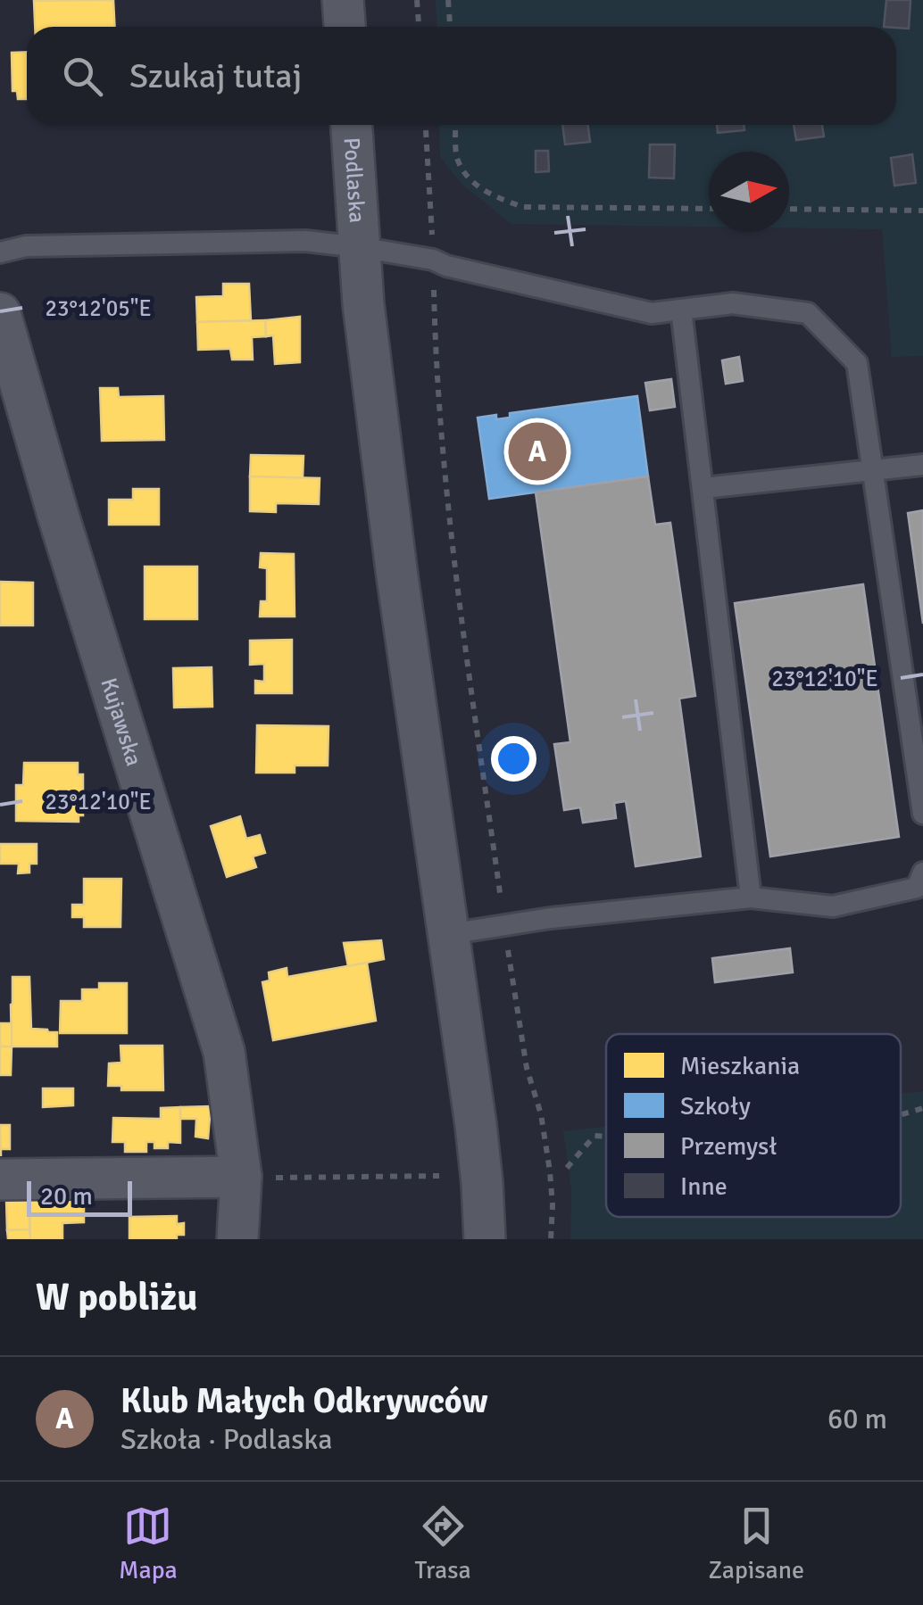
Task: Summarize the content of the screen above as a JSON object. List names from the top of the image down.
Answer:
{
  "streets": {
    "street": ["Podlaska", "Kujawska"]
  },
  "legend": [
    "Mieszkania",
    "Szkoły",
    "Przemysł",
    "Inne"
  ],
  "scale_bar": "20 m",
  "north": "right",
  "page": {
    "search": "Szukaj tutaj",
    "pins": "A",
    "scale": "20 m",
    "heading": "W pobliżu",
    "list": [
      {
        "mark": "A",
        "name": "Klub Małych Odkrywców",
        "note": "Szkoła · Podlaska",
        "value": "60 m"
      }
    ],
    "nav": ["Mapa", "Trasa", "Zapisane"]
  },
  "coordinates": ["23°12'05\"E", "23°12'10\"E"]
}
